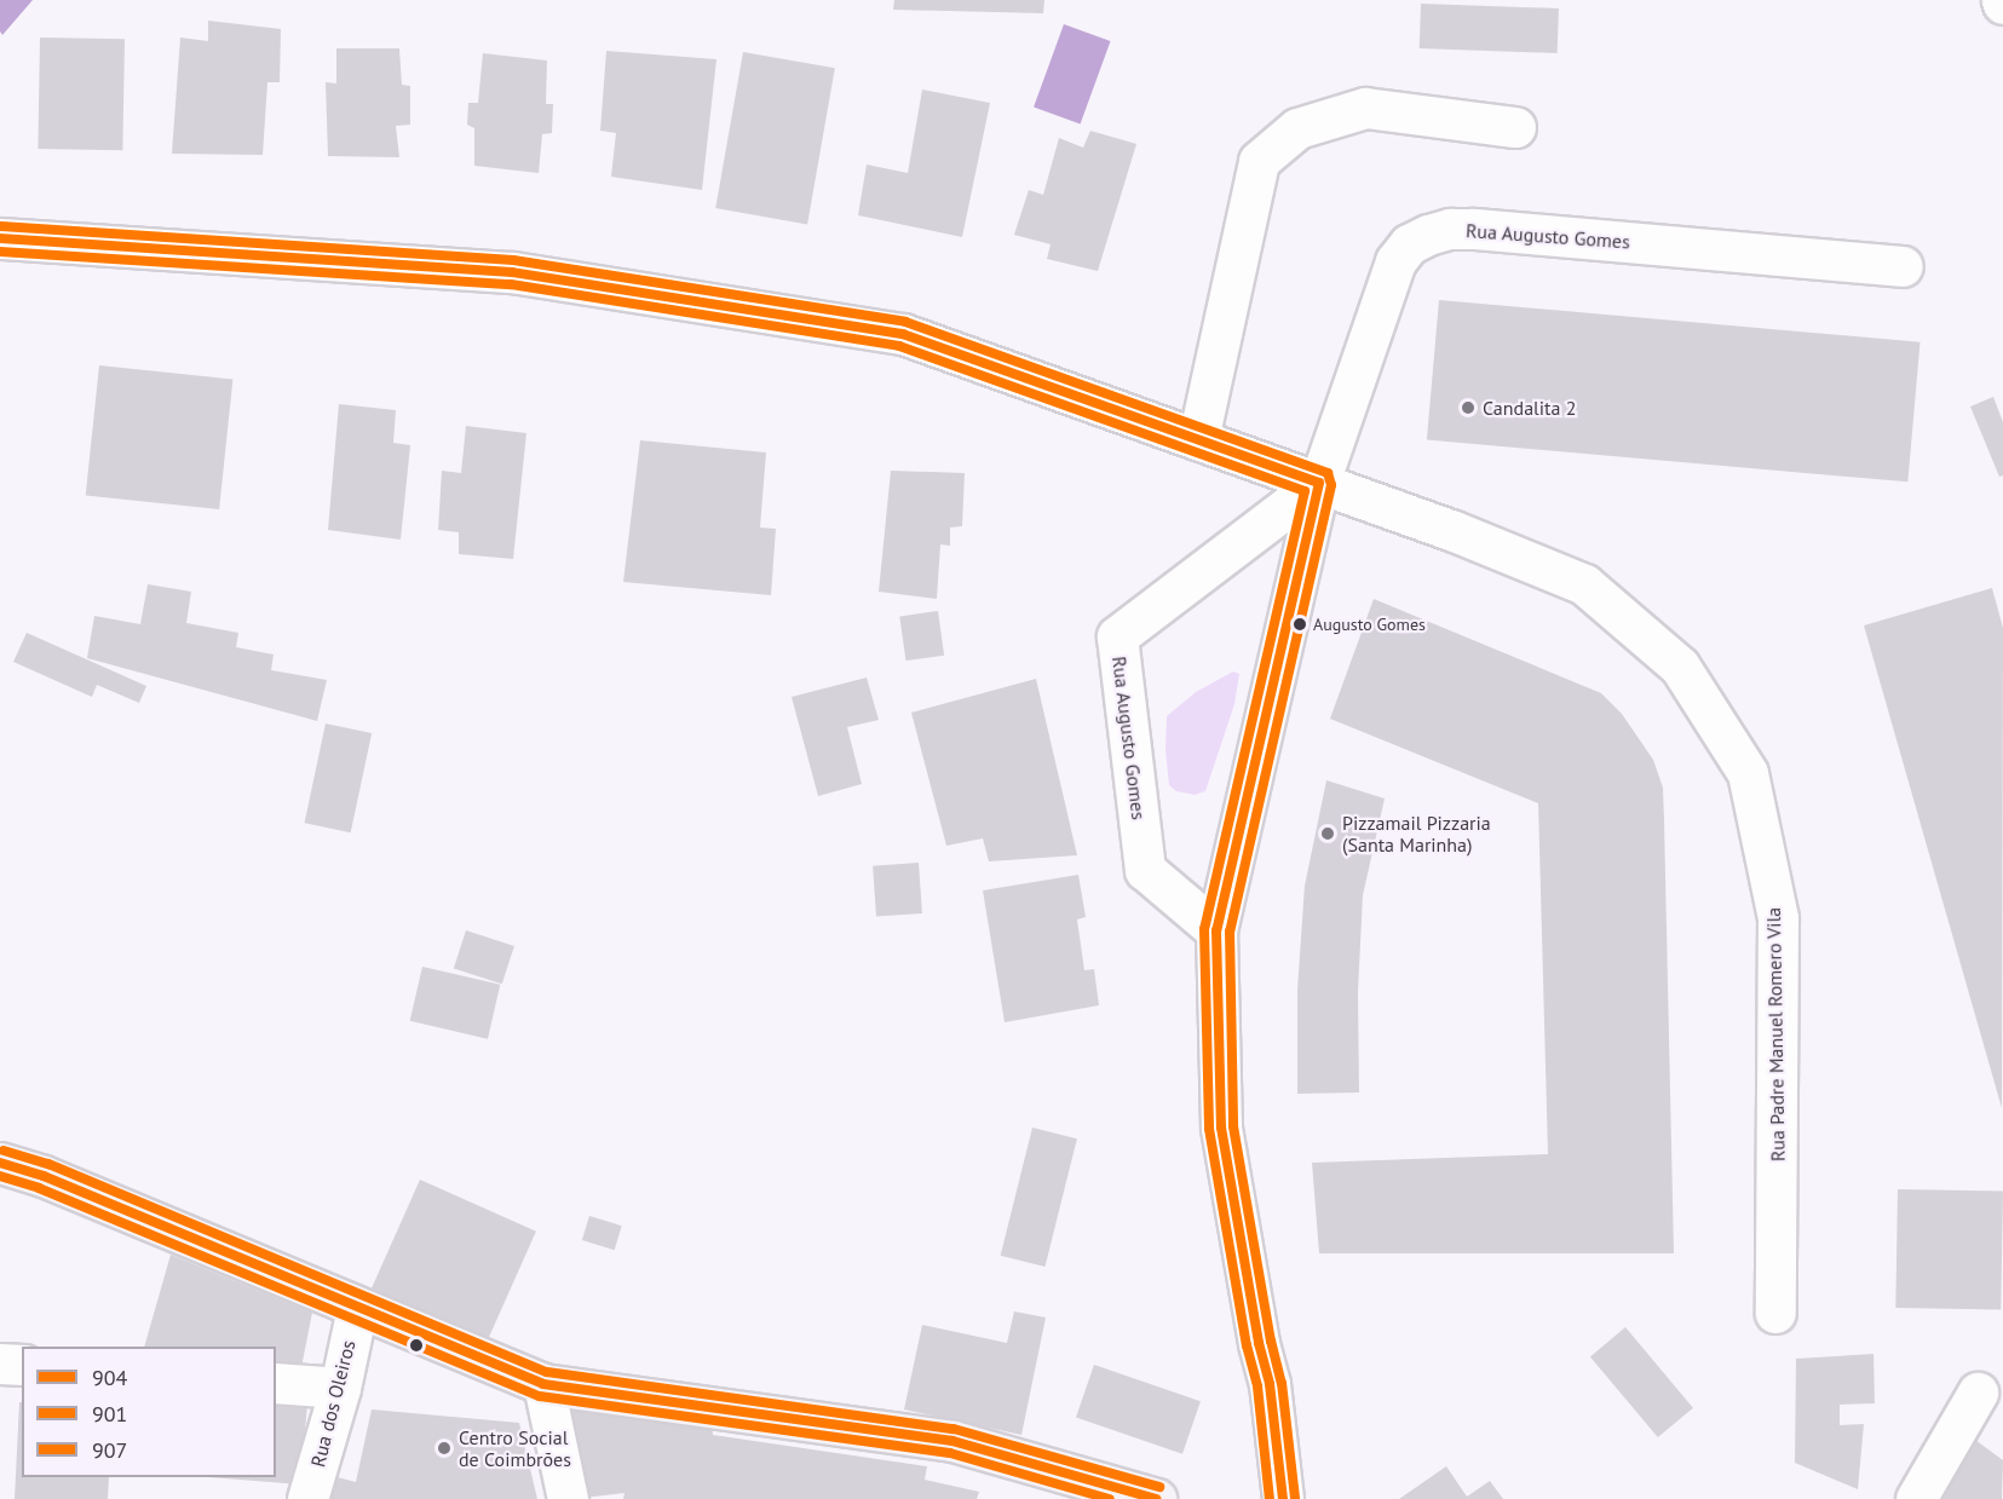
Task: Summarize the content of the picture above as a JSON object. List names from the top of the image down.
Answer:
{
  "streets": {
    "street": ["Rua Augusto Gomes", "Rua Padre Manuel Romero Vila", "Rua dos Oleiros"]
  },
  "crossings": [
    ["Rua Augusto Gomes", "Rua Padre Manuel Romero Vila"]
  ],
  "places": [
    "Candalita 2",
    "Augusto Gomes",
    "Pizzamail Pizzaria (Santa Marinha)",
    "Centro Social de Coimbrões"
  ],
  "lines": ["transit line 907", "transit line 904", "transit line 901"],
  "legend": ["904", "901", "907"]
}
